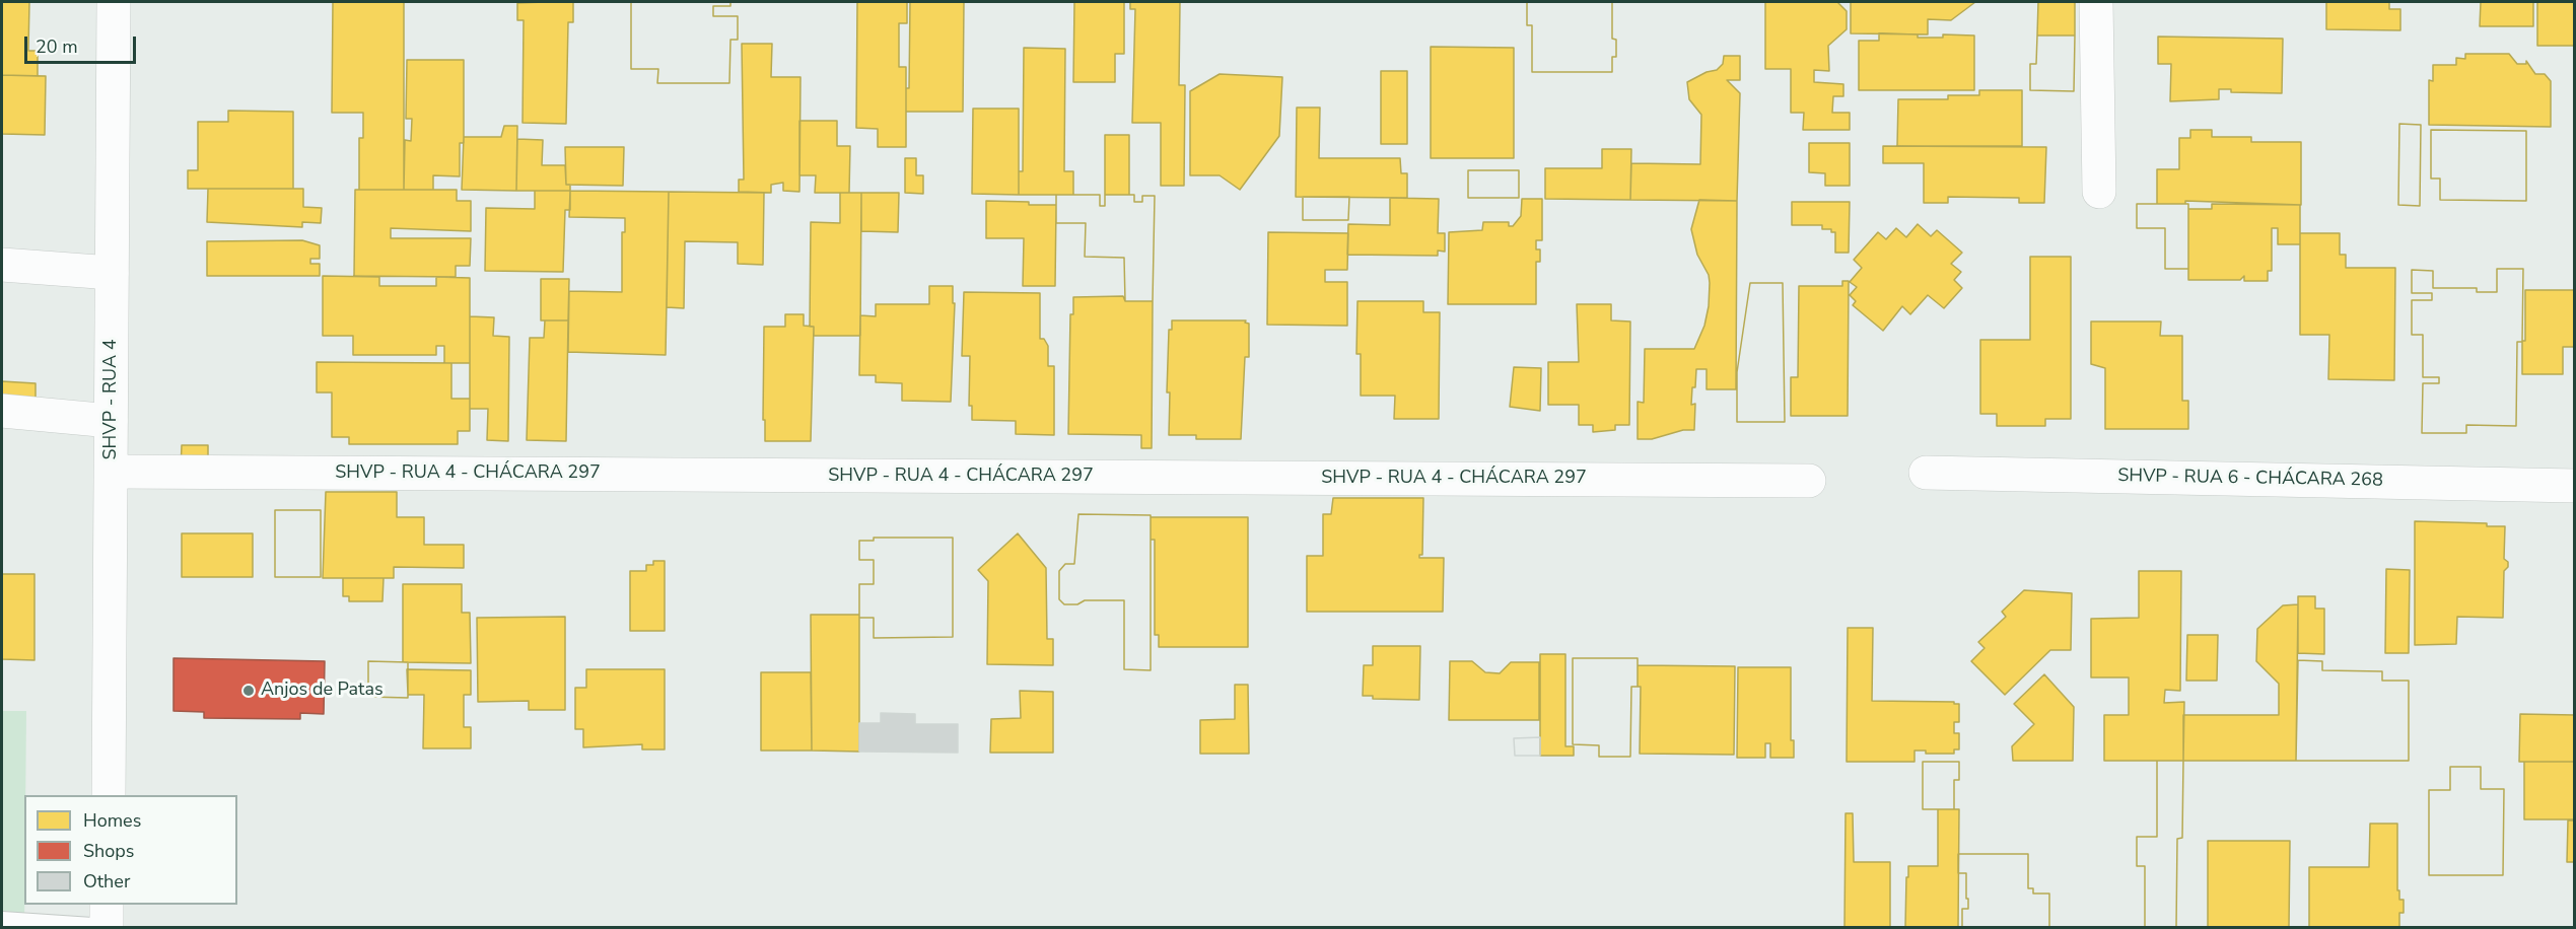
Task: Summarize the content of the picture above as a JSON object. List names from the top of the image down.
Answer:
{
  "streets": {
    "street": ["SHVP - RUA 4", "SHVP - RUA 4 - CHÁCARA 297", "SHVP - RUA 6 - CHÁCARA 268"]
  },
  "crossings": [
    ["SHVP - RUA 4", "SHVP - RUA 4 - CHÁCARA 297"]
  ],
  "places": ["Anjos de Patas"],
  "legend": ["Homes", "Shops", "Other"],
  "scale_bar": "20 m"
}
